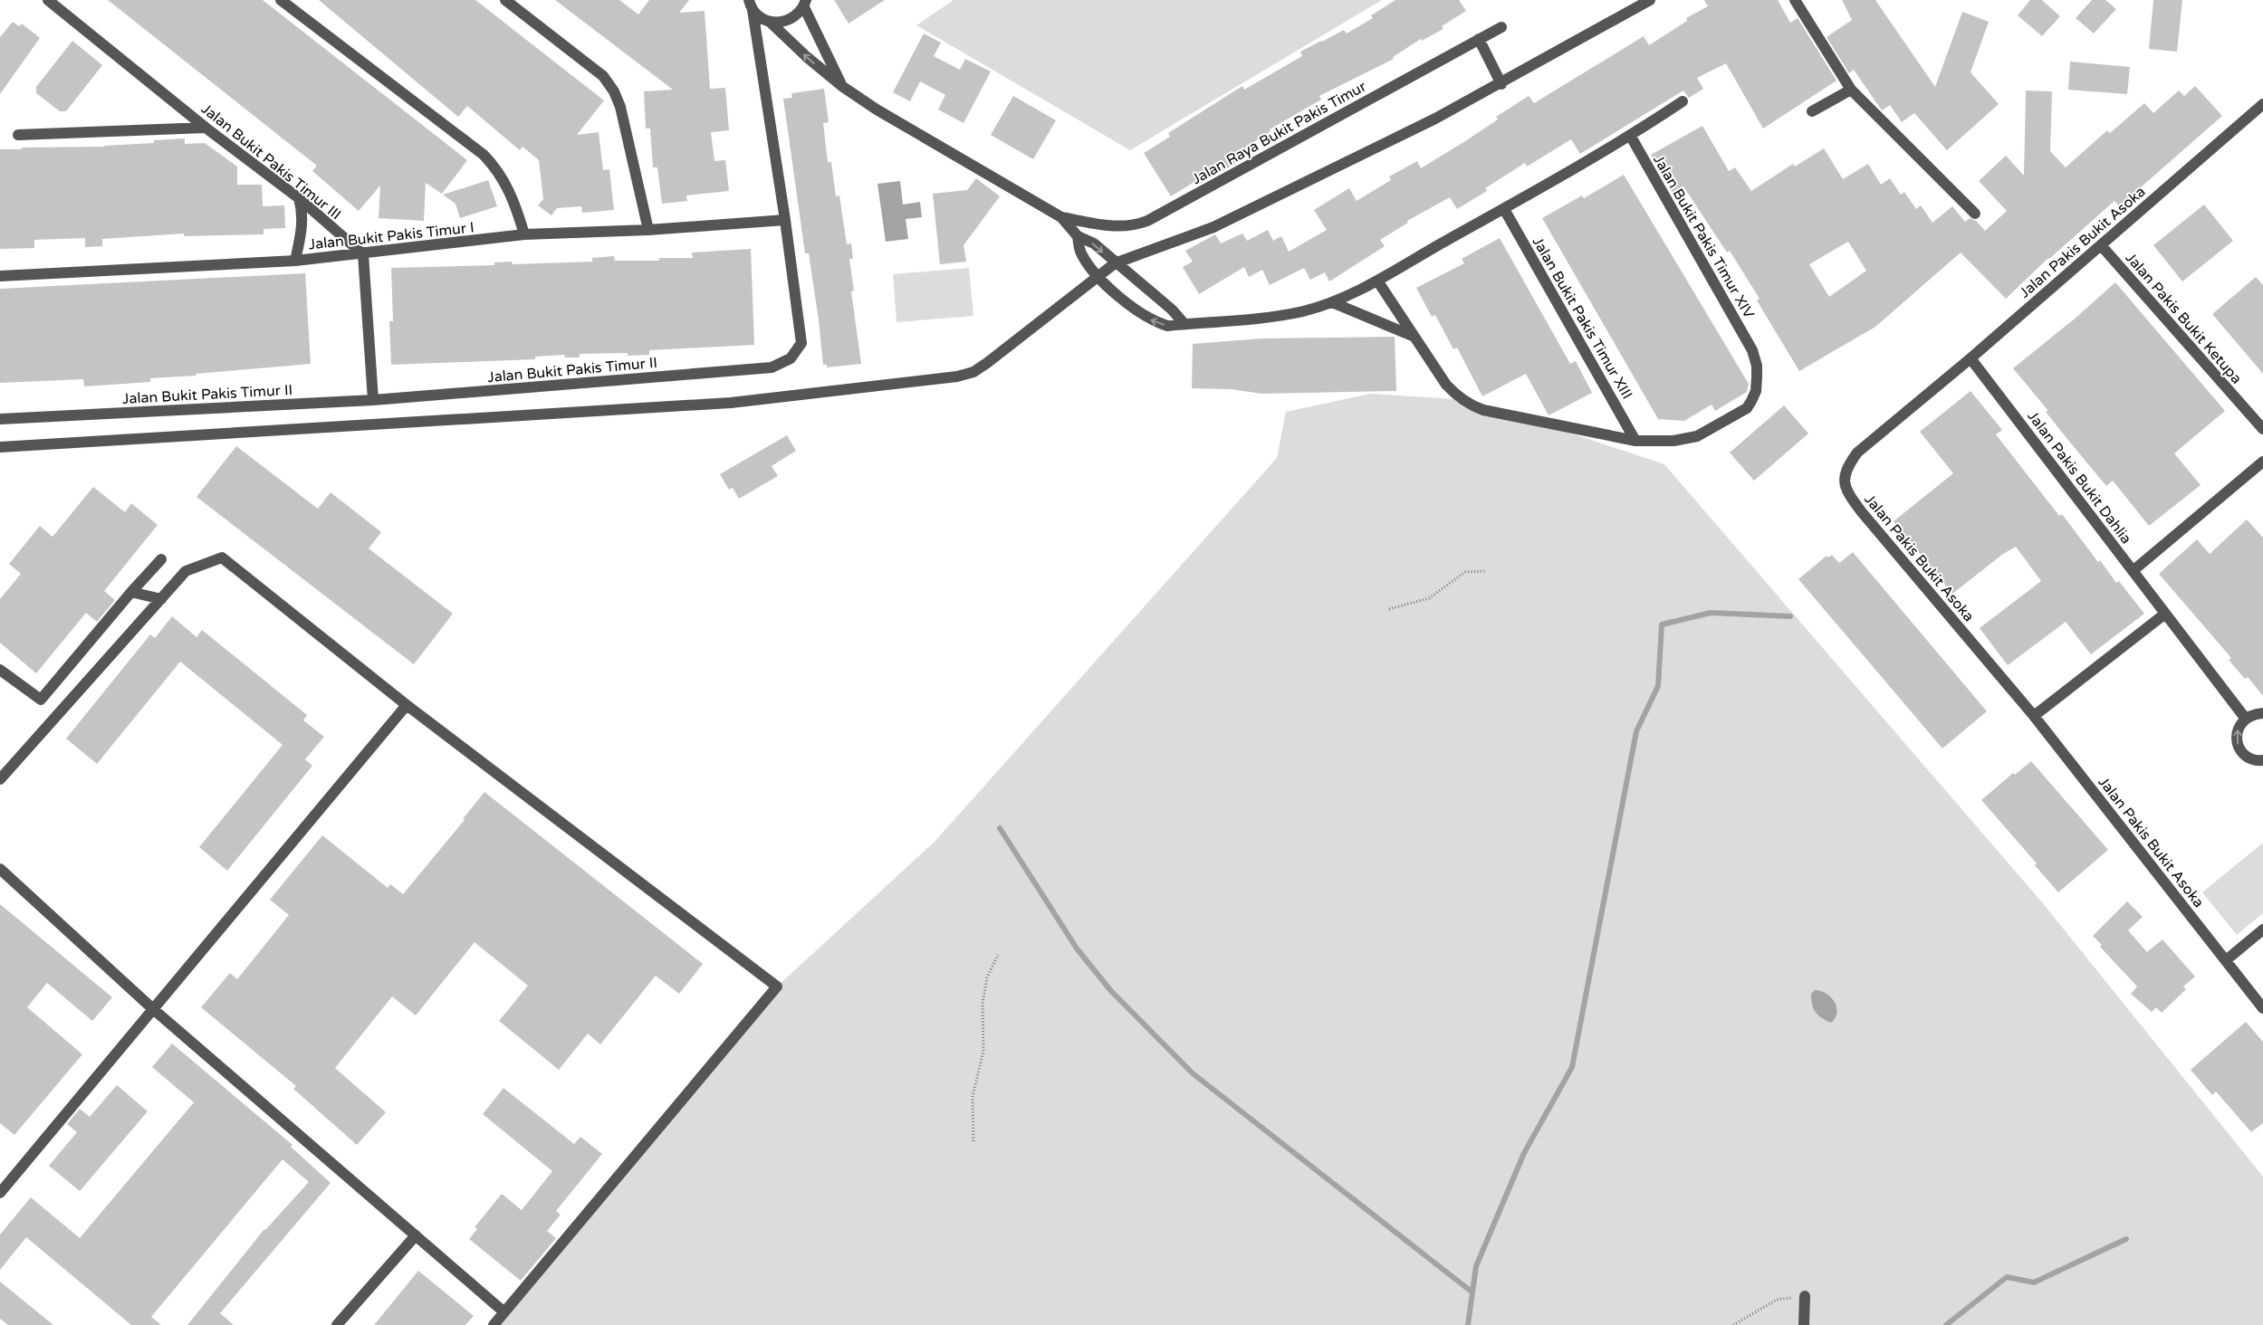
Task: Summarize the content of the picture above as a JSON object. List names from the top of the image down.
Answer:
{
  "streets": {
    "street": [
      "Jalan Raya Bukit Pakis Timur",
      "Jalan Bukit Pakis Timur III",
      "Jalan Bukit Pakis Timur I",
      "Jalan Bukit Pakis Timur XIV",
      "Jalan Pakis Bukit Asoka",
      "Jalan Bukit Pakis Timur XIII",
      "Jalan Pakis Bukit Ketupa",
      "Jalan Bukit Pakis Timur II",
      "Jalan Pakis Bukit Dahlia"
    ]
  },
  "crossings": [
    ["Jalan Raya Bukit Pakis Timur", "Jalan Bukit Pakis Timur XIV"],
    ["Jalan Raya Bukit Pakis Timur", "Jalan Bukit Pakis Timur XIII"],
    ["Jalan Raya Bukit Pakis Timur", "Jalan Bukit Pakis Timur II"],
    ["Jalan Bukit Pakis Timur III", "Jalan Bukit Pakis Timur I"],
    ["Jalan Bukit Pakis Timur I", "Jalan Bukit Pakis Timur II"],
    ["Jalan Bukit Pakis Timur XIV", "Jalan Bukit Pakis Timur XIII"],
    ["Jalan Pakis Bukit Asoka", "Jalan Pakis Bukit Ketupa"],
    ["Jalan Pakis Bukit Asoka", "Jalan Pakis Bukit Dahlia"]
  ]
}
